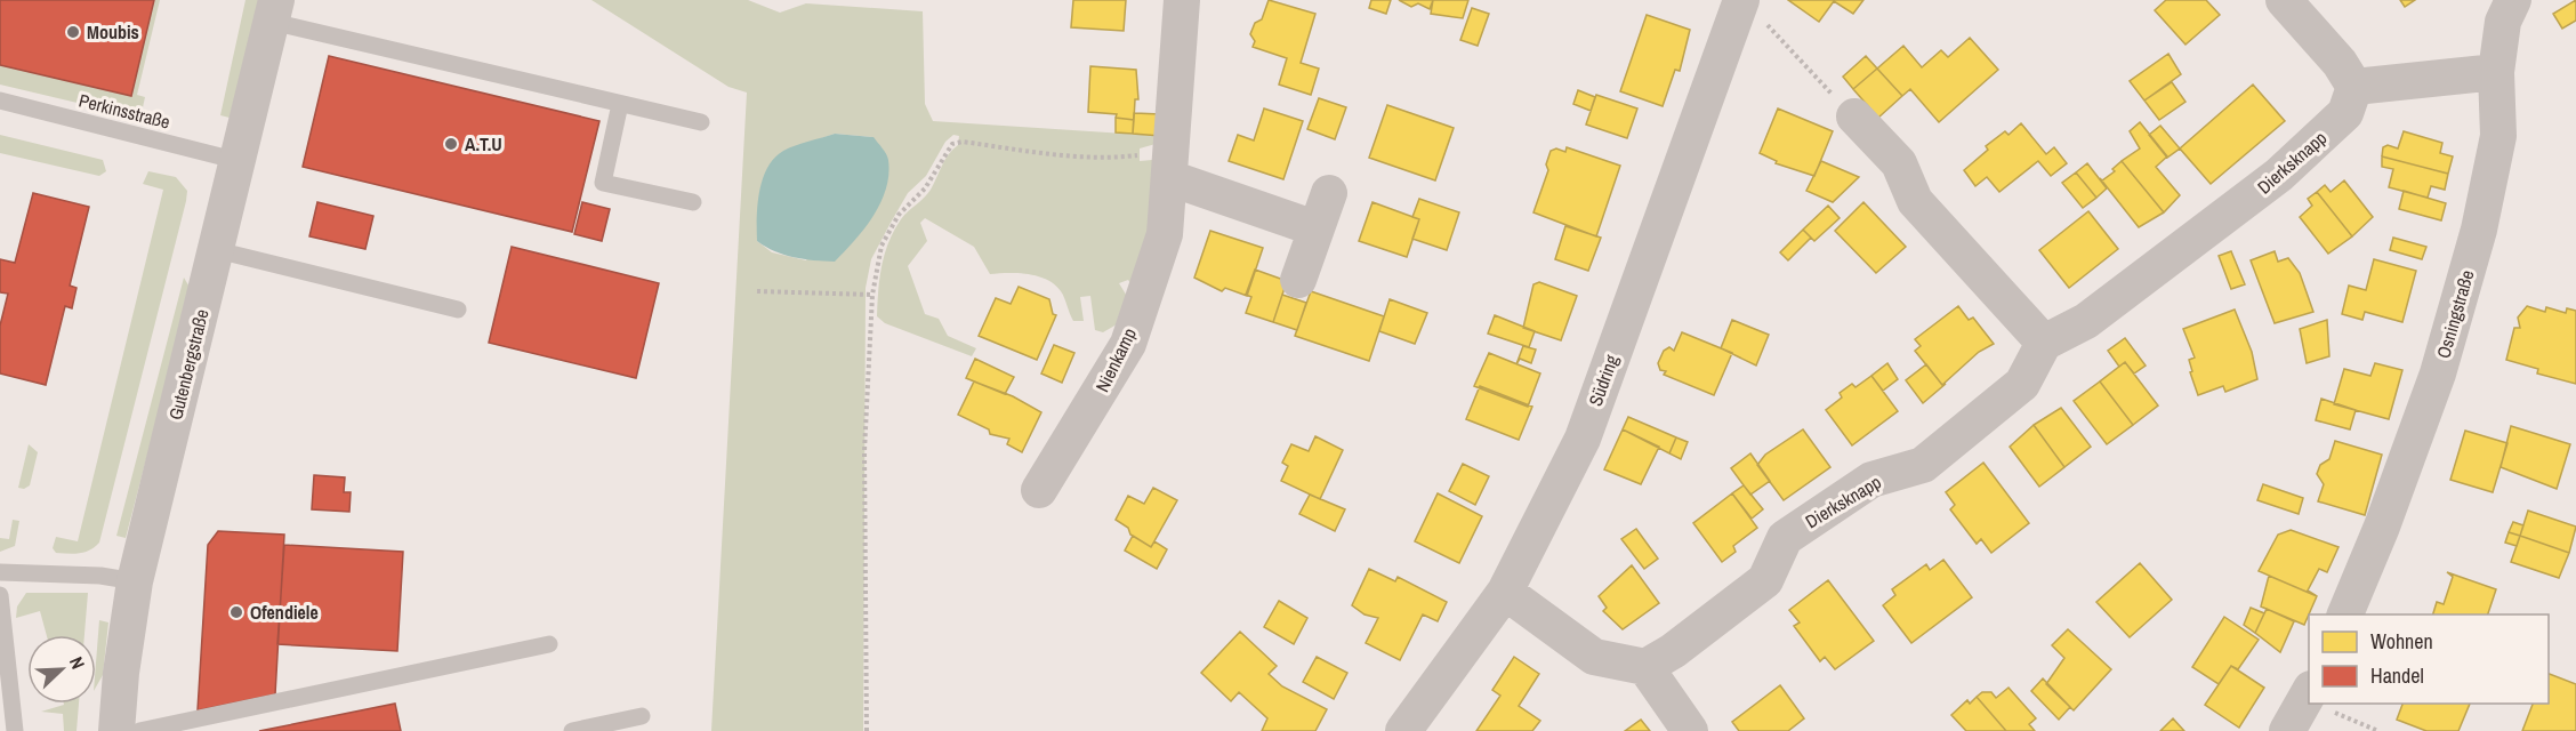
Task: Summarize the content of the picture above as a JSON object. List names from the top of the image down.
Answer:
{
  "streets": {
    "street": [
      "Dierksknapp",
      "Osningstraße",
      "Nienkamp",
      "Gutenbergstraße",
      "Südring"
    ],
    "lane": ["Perkinsstraße"]
  },
  "crossings": [
    ["Perkinsstraße", "Gutenbergstraße"]
  ],
  "places": ["Moubis", "A.T.U", "Ofendiele"],
  "legend": ["Wohnen", "Handel"],
  "north": "top right"
}
